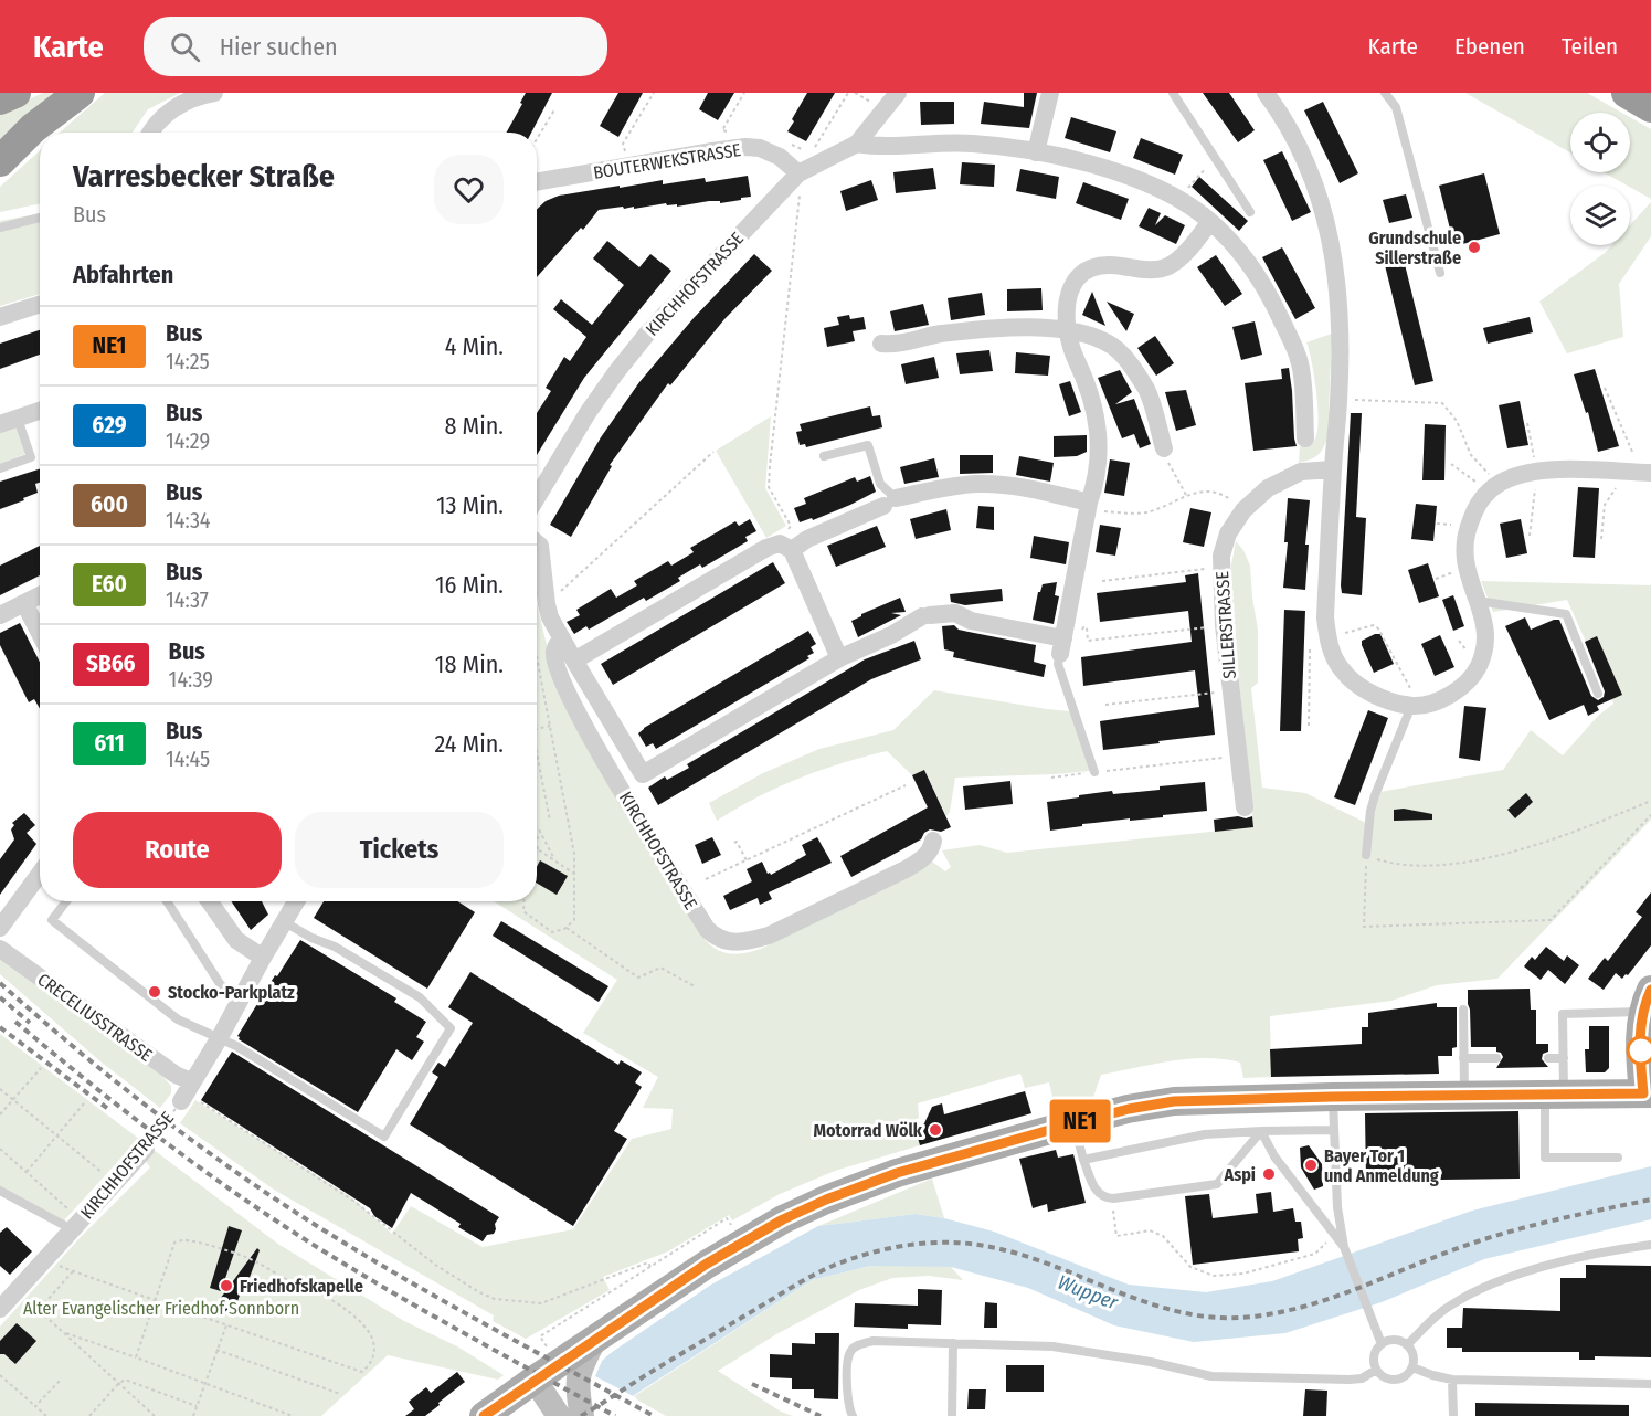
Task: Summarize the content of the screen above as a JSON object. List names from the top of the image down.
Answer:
{
  "streets": {
    "street": [
      "BOUTERWEKSTRASSE",
      "KIRCHHOFSTRASSE",
      "SILLERSTRASSE",
      "CRECELIUSSTRASSE"
    ]
  },
  "crossings": [
    ["BOUTERWEKSTRASSE", "KIRCHHOFSTRASSE"],
    ["KIRCHHOFSTRASSE", "CRECELIUSSTRASSE"]
  ],
  "water": ["Wupper"],
  "parks": ["Alter Evangelischer Friedhof Sonnborn"],
  "places": [
    "Grundschule Sillerstraße",
    "Stocko-Parkplatz",
    "Motorrad Wölk",
    "Bayer Tor 1 und Anmeldung",
    "Aspi",
    "Friedhofskapelle"
  ],
  "lines": ["bus line NE1"],
  "page": {
    "header": "Karte",
    "search": "Hier suchen",
    "nav": ["Karte", "Ebenen", "Teilen"],
    "on_map": "NE1",
    "heading": [
      ["Varresbecker Straße", "Bus"],
      "Abfahrten"
    ],
    "list": [
      {
        "mark": "NE1",
        "name": "Bus",
        "note": "14:25",
        "value": "4 Min."
      },
      {
        "mark": "629",
        "name": "Bus",
        "note": "14:29",
        "value": "8 Min."
      },
      {
        "mark": "600",
        "name": "Bus",
        "note": "14:34",
        "value": "13 Min."
      },
      {
        "mark": "E60",
        "name": "Bus",
        "note": "14:37",
        "value": "16 Min."
      },
      {
        "mark": "SB66",
        "name": "Bus",
        "note": "14:39",
        "value": "18 Min."
      },
      {
        "mark": "611",
        "name": "Bus",
        "note": "14:45",
        "value": "24 Min."
      }
    ],
    "buttons": ["Route", "Tickets"]
  }
}
